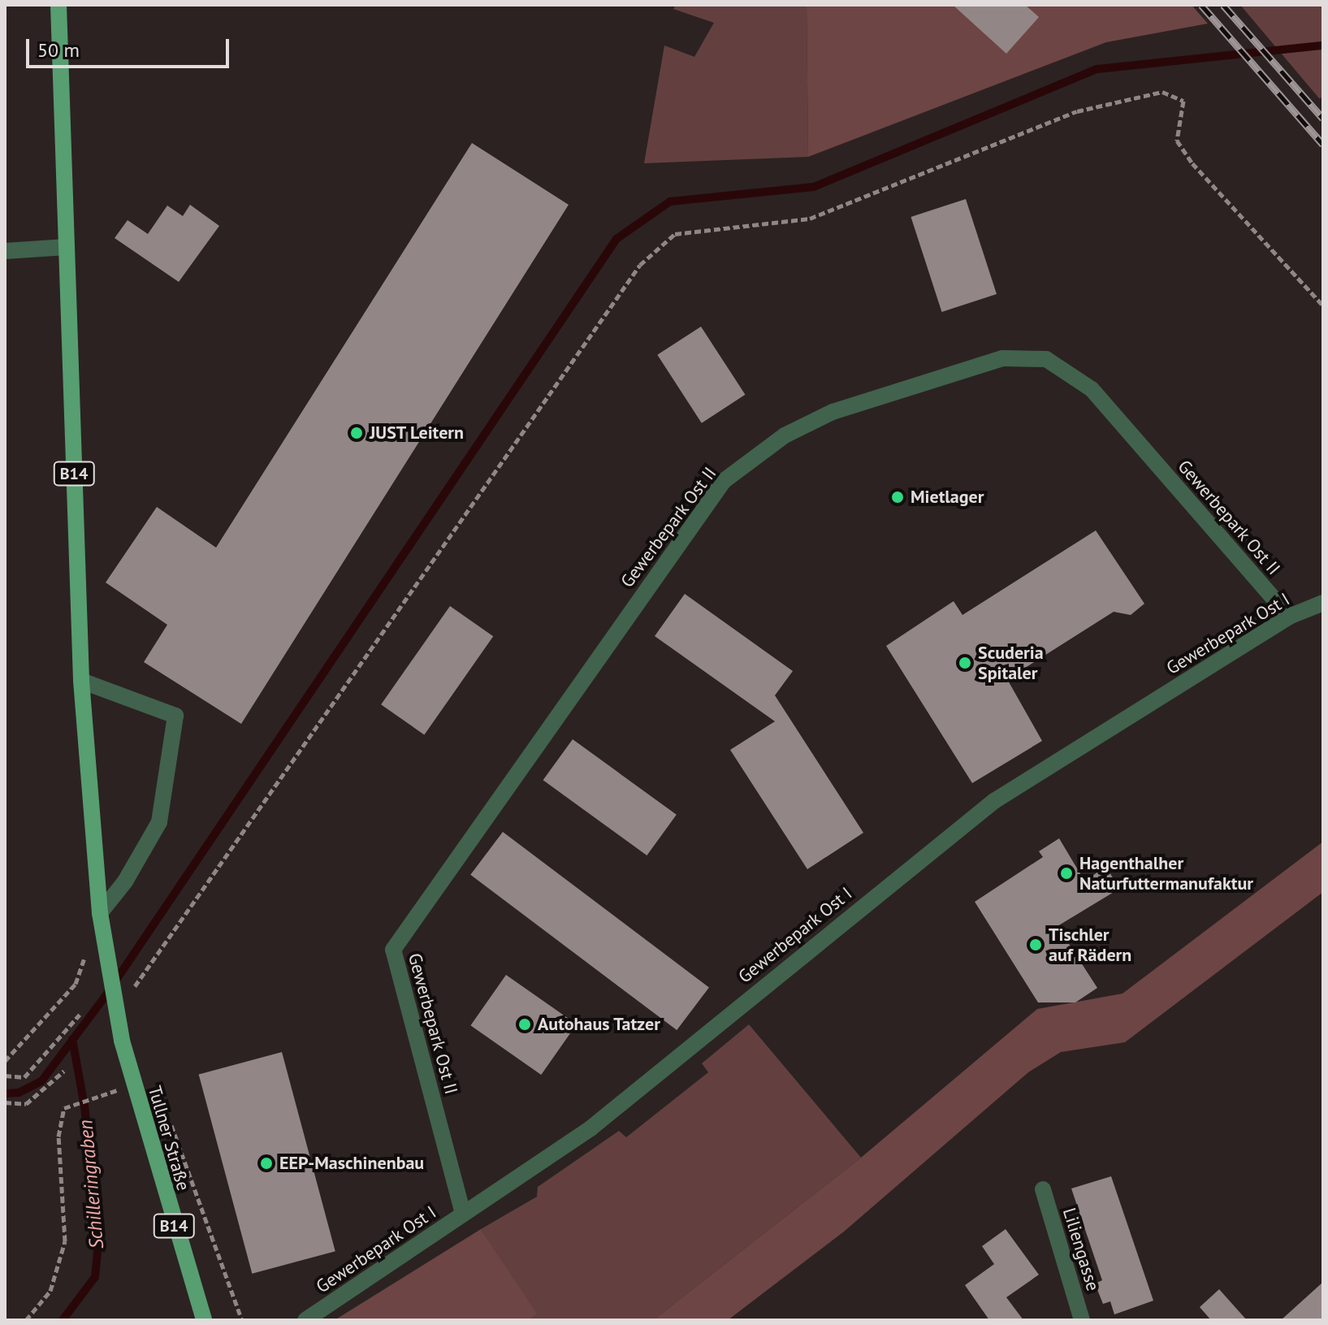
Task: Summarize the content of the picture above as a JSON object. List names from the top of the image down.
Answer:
{
  "streets": {
    "main road": ["B14", "Tullner Straße"],
    "street": ["Gewerbepark Ost II", "Gewerbepark Ost I", "Liliengasse"]
  },
  "crossings": [
    ["B14", "Tullner Straße"],
    ["Gewerbepark Ost II", "Gewerbepark Ost I"]
  ],
  "water": ["Schilleringraben"],
  "places": [
    "JUST Leitern",
    "Mietlager",
    "Scuderia Spitaler",
    "Hagenthalher Naturfuttermanufaktur",
    "Tischler auf Rädern",
    "Autohaus Tatzer",
    "EEP-Maschinenbau"
  ],
  "scale_bar": "50 m"
}
